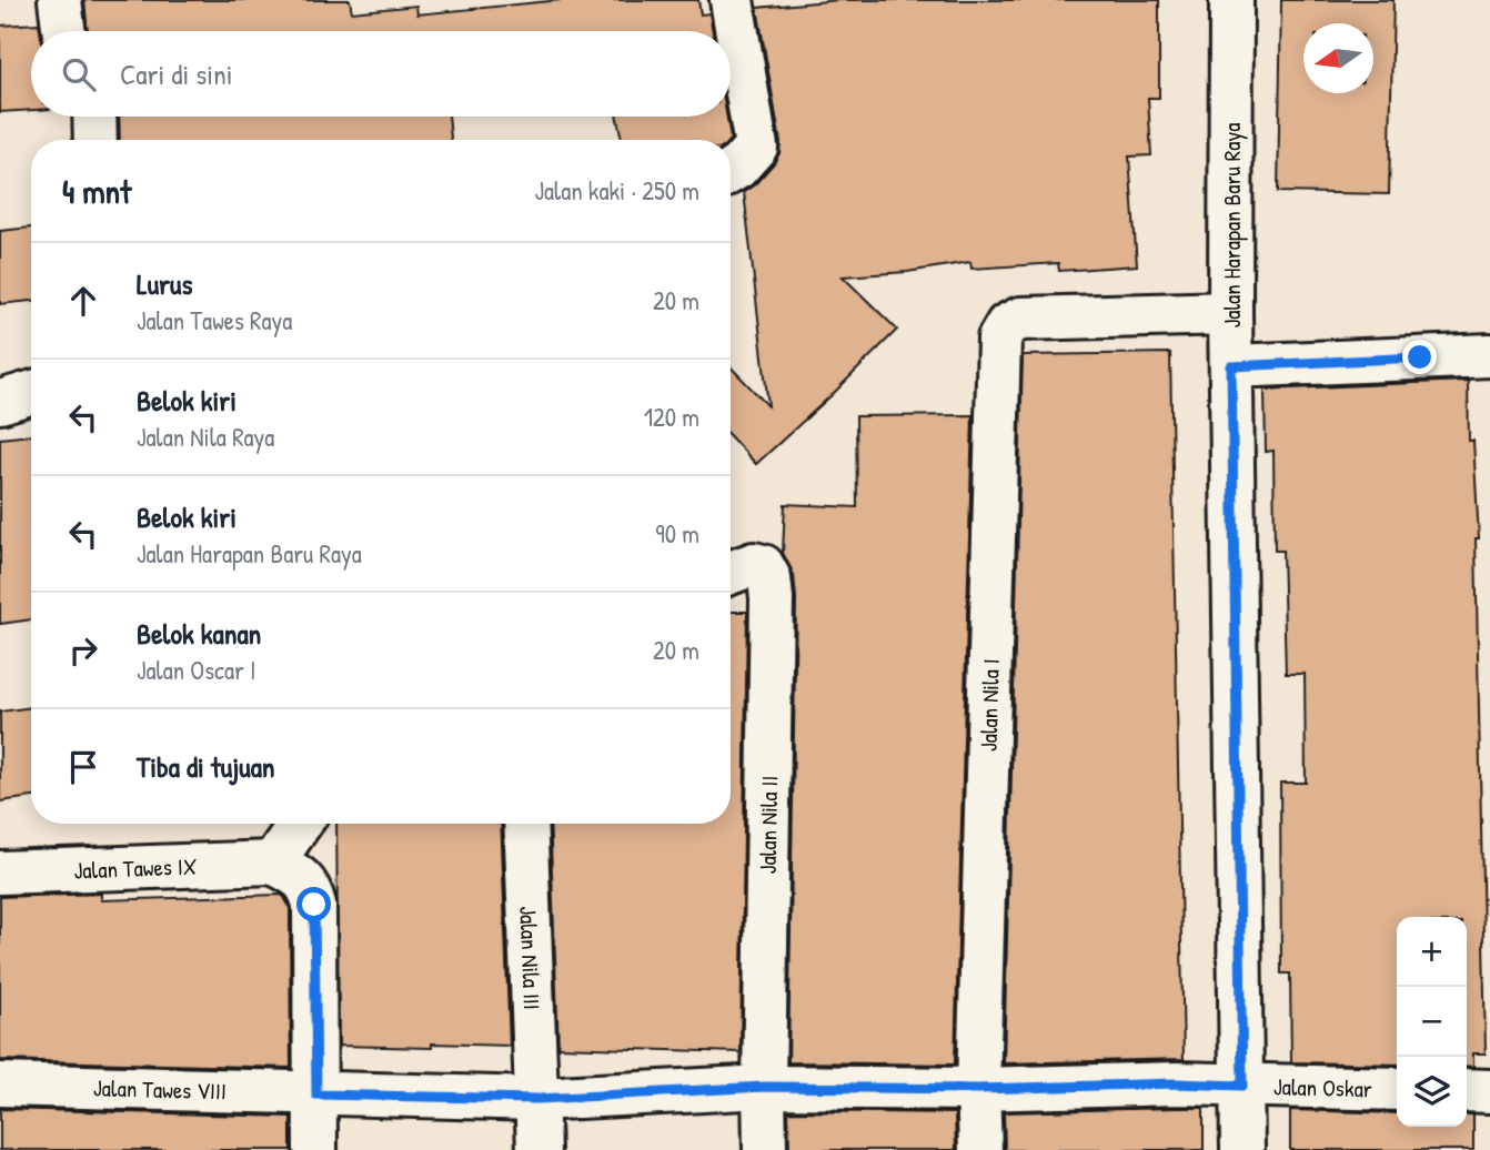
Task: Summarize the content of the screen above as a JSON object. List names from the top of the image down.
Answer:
{
  "streets": {
    "street": [
      "Jalan Harapan Baru Raya",
      "Jalan Nila I",
      "Jalan Nila II",
      "Jalan Tawes IX",
      "Jalan Nila III",
      "Jalan Oskar",
      "Jalan Tawes VIII"
    ]
  },
  "crossings": [
    ["Jalan Harapan Baru Raya", "Jalan Nila I"],
    ["Jalan Harapan Baru Raya", "Jalan Oskar"],
    ["Jalan Nila I", "Jalan Oskar"],
    ["Jalan Nila II", "Jalan Oskar"],
    ["Jalan Nila II", "Jalan Tawes VIII"],
    ["Jalan Nila III", "Jalan Tawes VIII"],
    ["Jalan Oskar", "Jalan Tawes VIII"]
  ],
  "north": "left",
  "page": {
    "search": "Cari di sini",
    "heading": ["4 mnt", "Jalan kaki · 250 m"],
    "list": [
      ["Lurus", "Jalan Tawes Raya", "20 m"],
      ["Belok kiri", "Jalan Nila Raya", "120 m"],
      ["Belok kiri", "Jalan Harapan Baru Raya", "90 m"],
      ["Belok kanan", "Jalan Oscar I", "20 m"],
      "Tiba di tujuan"
    ],
    "map_buttons": ["+", "−"]
  }
}
